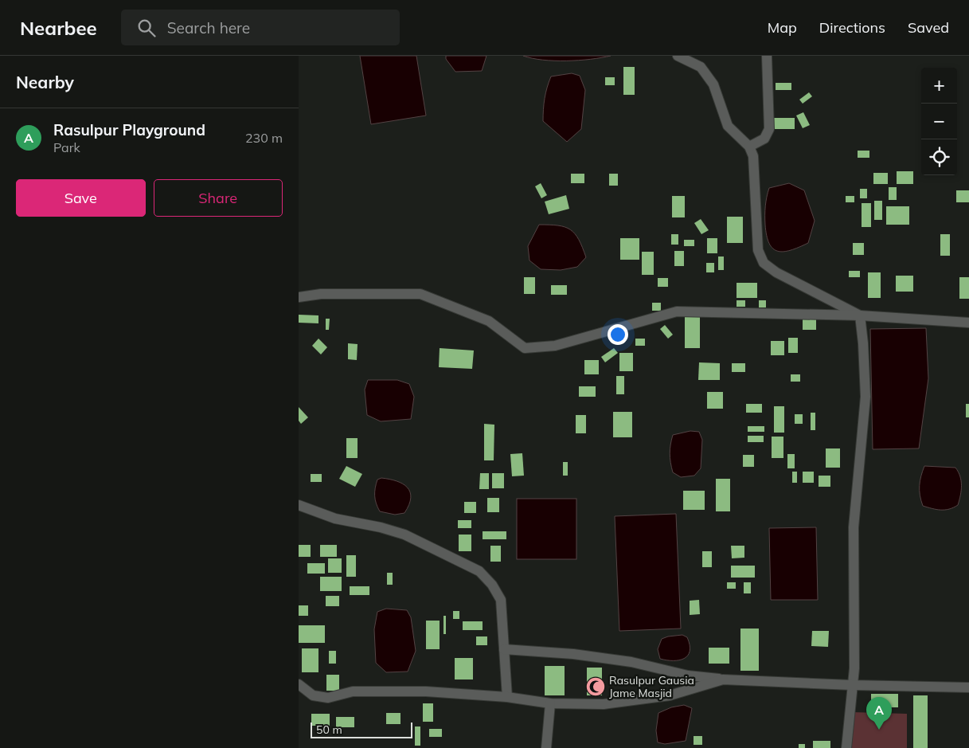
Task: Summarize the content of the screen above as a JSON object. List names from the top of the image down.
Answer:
{
  "places": {
    "mosque": ["Rasulpur Gausia Jame Masjid"]
  },
  "scale_bar": "50 m",
  "page": {
    "header": "Nearbee",
    "search": "Search here",
    "nav": ["Map", "Directions", "Saved"],
    "heading": "Nearby",
    "map_buttons": ["+", "−"],
    "list": [
      {
        "mark": "A",
        "name": "Rasulpur Playground",
        "note": "Park",
        "value": "230 m"
      }
    ],
    "buttons": ["Save", "Share"],
    "pins": "A",
    "scale": "50 m"
  }
}
